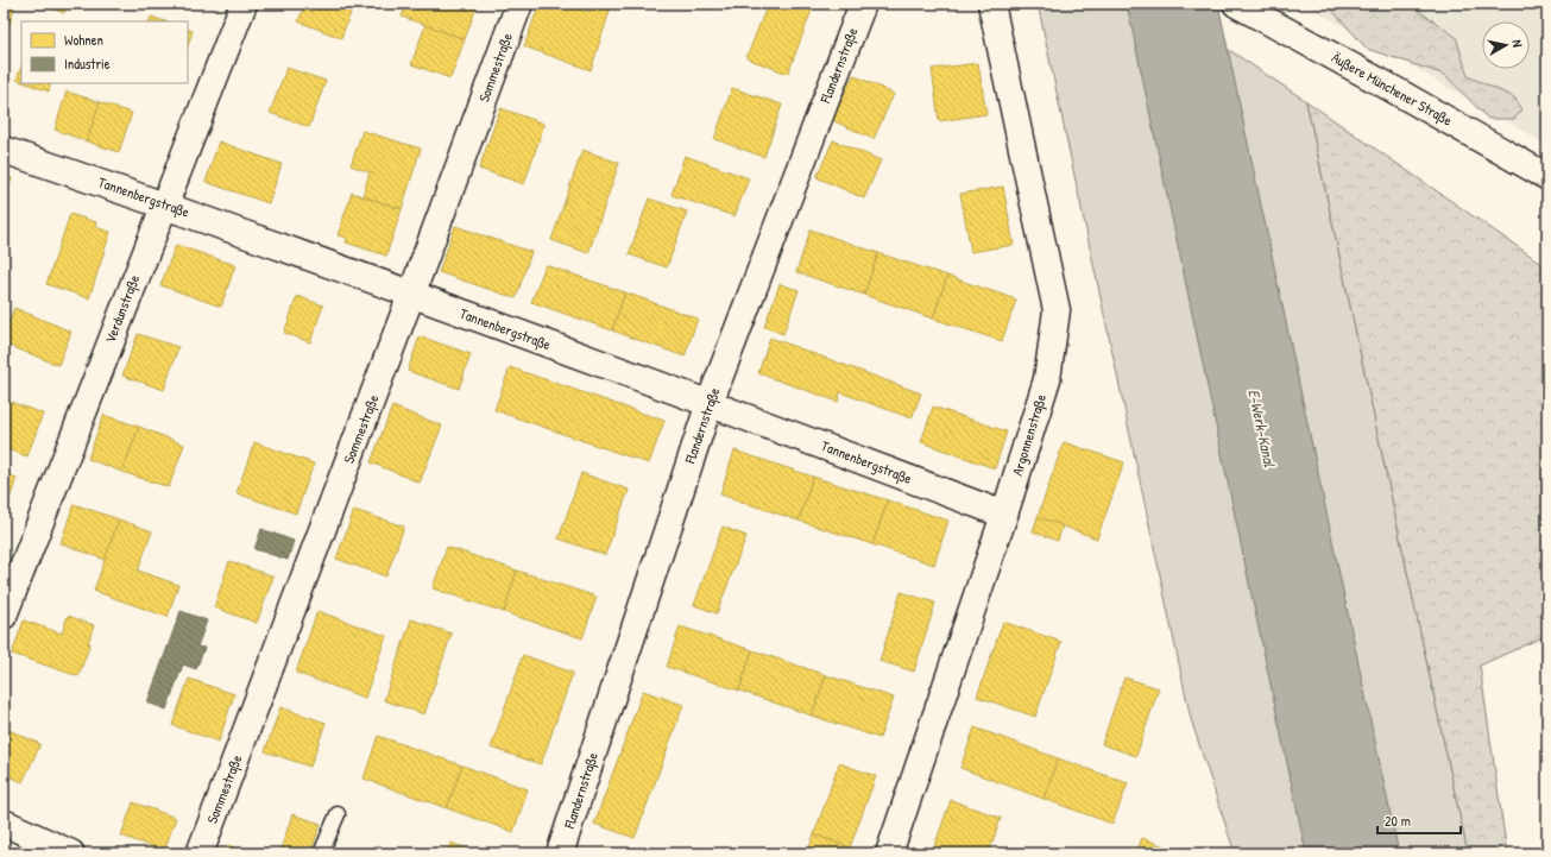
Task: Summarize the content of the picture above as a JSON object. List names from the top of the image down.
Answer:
{
  "streets": {
    "street": [
      "Flandernstraße",
      "Sommestraße",
      "Äußere Münchener Straße",
      "Tannenbergstraße",
      "Verdunstraße",
      "Argonnenstraße"
    ]
  },
  "crossings": [
    ["Flandernstraße", "Tannenbergstraße"],
    ["Sommestraße", "Tannenbergstraße"],
    ["Tannenbergstraße", "Verdunstraße"],
    ["Tannenbergstraße", "Argonnenstraße"]
  ],
  "water": ["E-Werk-Kanal"],
  "legend": ["Wohnen", "Industrie"],
  "scale_bar": "20 m",
  "north": "right"
}
